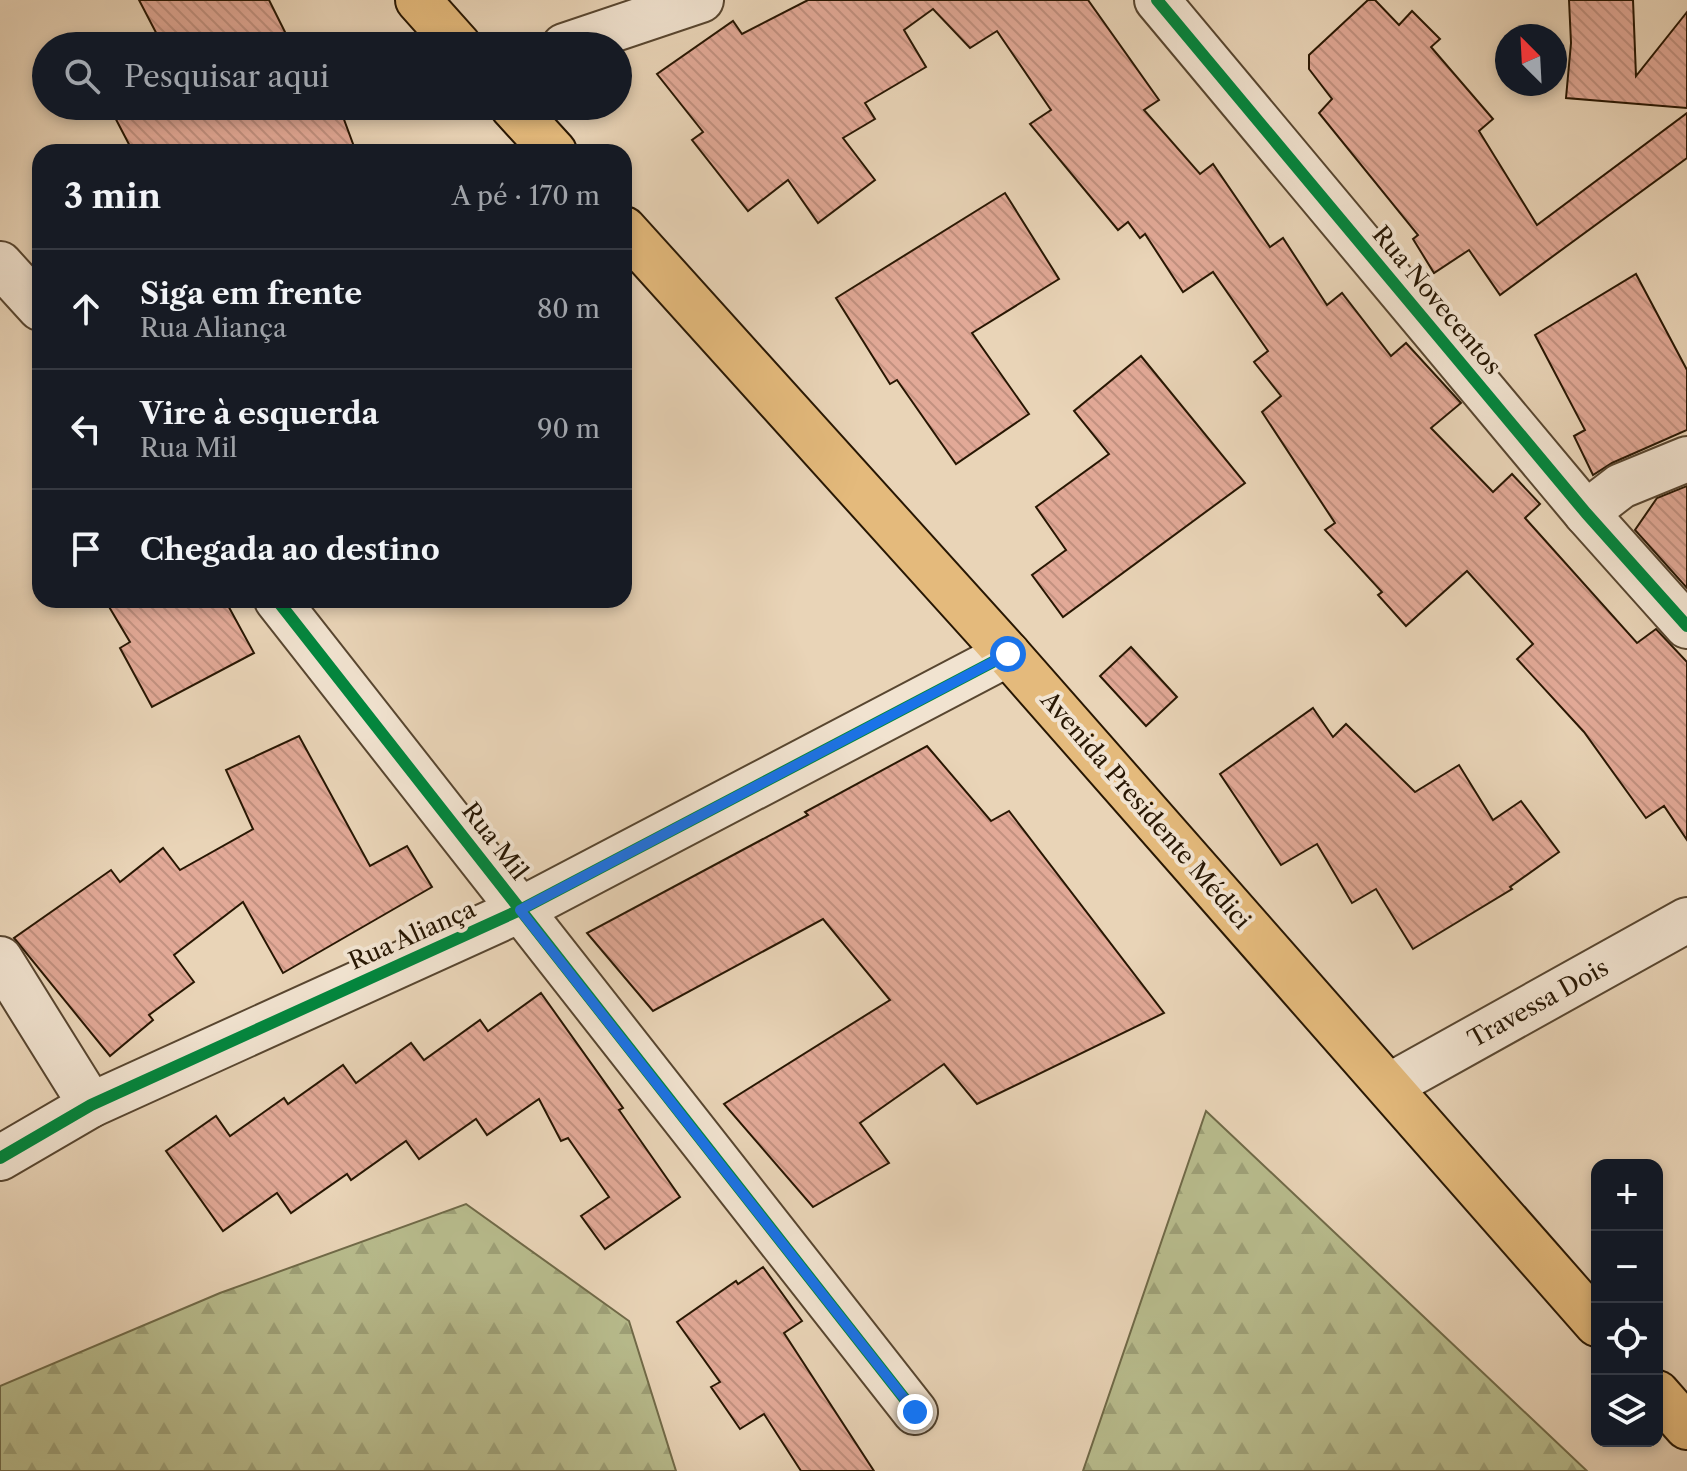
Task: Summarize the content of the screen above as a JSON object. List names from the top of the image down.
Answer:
{
  "streets": {
    "main road": ["Avenida Presidente Médici"],
    "street": [
      "Rua Novecentos",
      "Rua Mil",
      "Rua Aliança",
      "Travessa Dois"
    ]
  },
  "crossings": [
    ["Avenida Presidente Médici", "Rua Aliança"],
    ["Avenida Presidente Médici", "Travessa Dois"],
    ["Rua Mil", "Rua Aliança"]
  ],
  "north": "top left",
  "page": {
    "search": "Pesquisar aqui",
    "heading": ["3 min", "A pé · 170 m"],
    "list": [
      ["Siga em frente", "Rua Aliança", "80 m"],
      ["Vire à esquerda", "Rua Mil", "90 m"],
      "Chegada ao destino"
    ],
    "map_buttons": ["+", "−"]
  }
}
